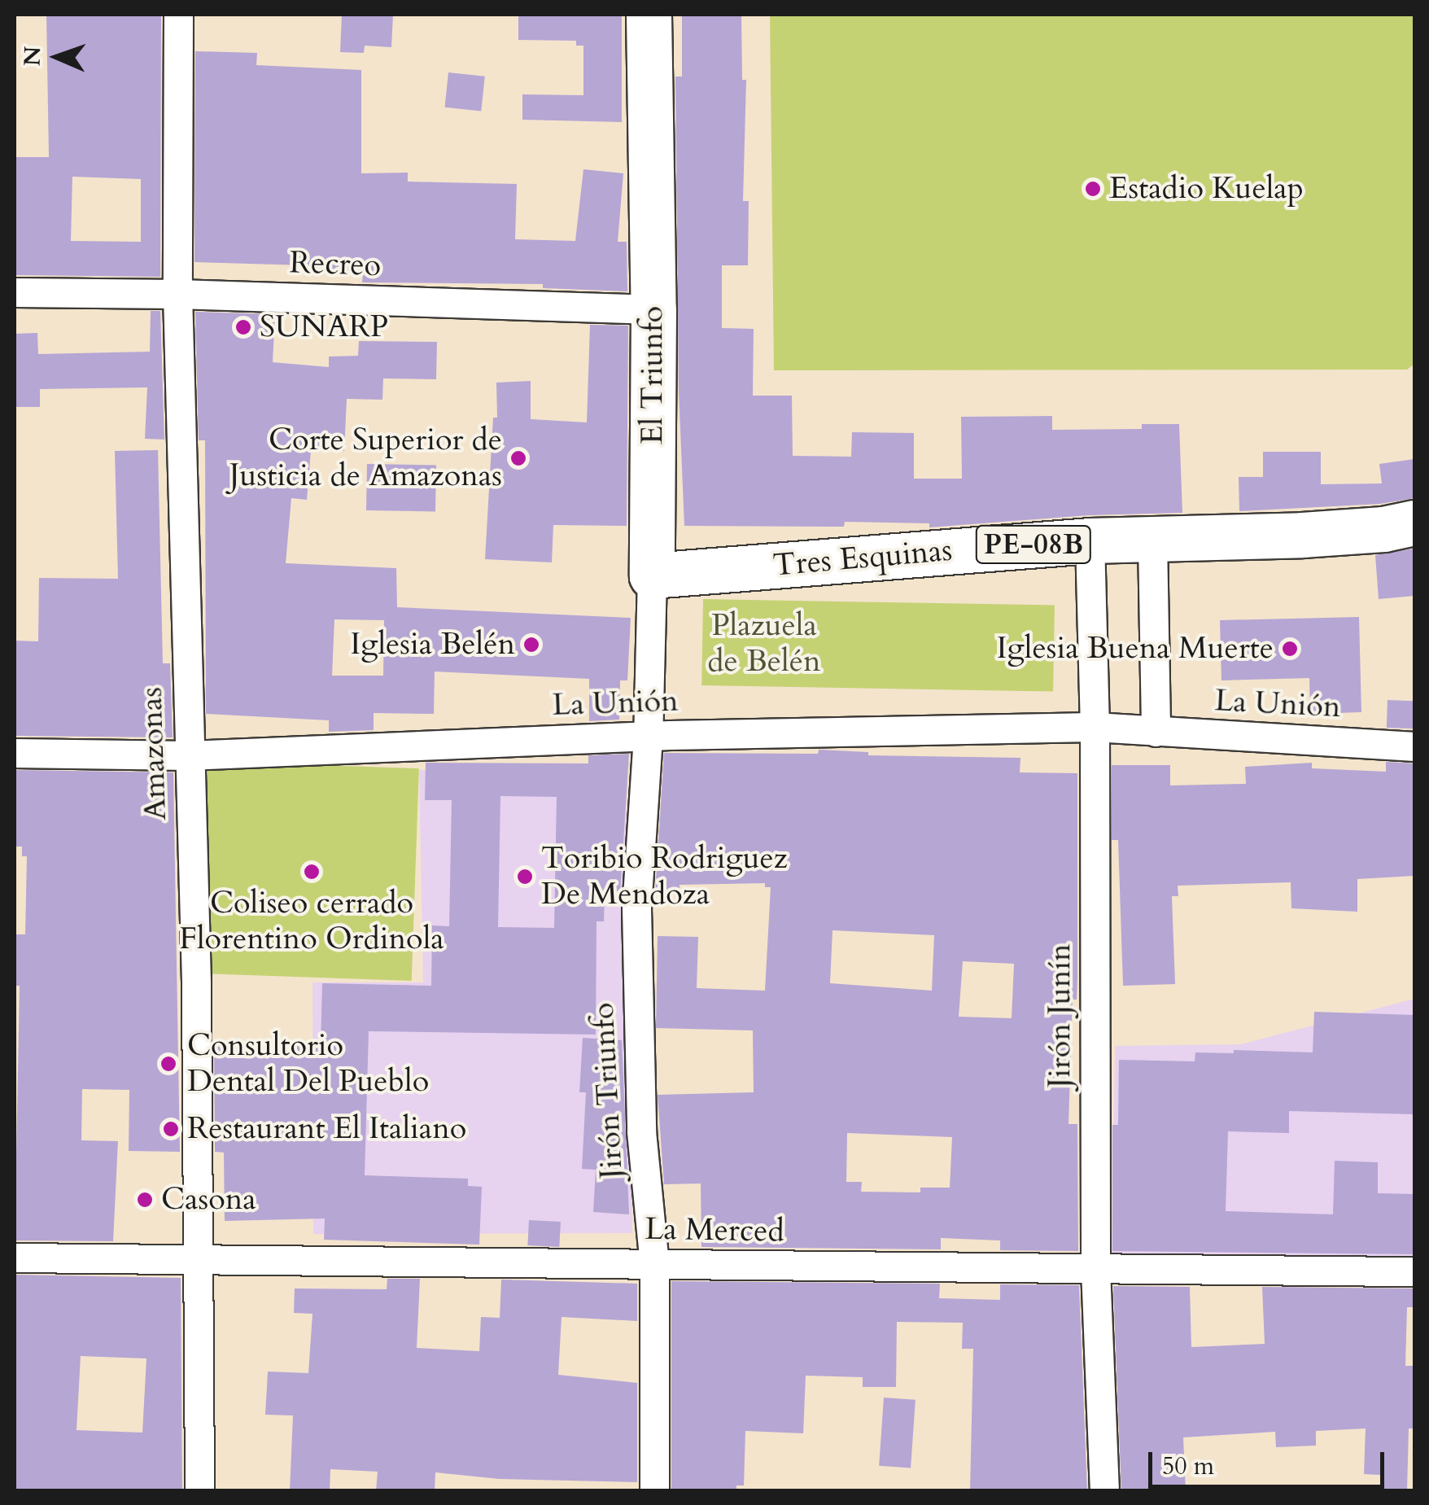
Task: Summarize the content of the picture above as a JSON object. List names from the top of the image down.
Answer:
{
  "streets": {
    "highway": ["El Triunfo", "PE-08B", "Tres Esquinas"],
    "street": [
      "Recreo",
      "La Unión",
      "Amazonas",
      "Jirón Junín",
      "Jirón Triunfo",
      "La Merced"
    ]
  },
  "crossings": [
    ["Recreo", "El Triunfo"],
    ["Recreo", "Amazonas"],
    ["El Triunfo", "Tres Esquinas"],
    ["El Triunfo", "La Unión"],
    ["El Triunfo", "Jirón Triunfo"],
    ["Tres Esquinas", "Jirón Junín"],
    ["La Unión", "Amazonas"],
    ["La Unión", "Jirón Junín"],
    ["La Unión", "Jirón Triunfo"],
    ["Amazonas", "La Merced"],
    ["Jirón Junín", "La Merced"],
    ["Jirón Triunfo", "La Merced"]
  ],
  "parks": ["Plazuela de Belén"],
  "places": [
    "Estadio Kuelap",
    "SUNARP",
    "Corte Superior de Justicia de Amazonas",
    "Iglesia Belén",
    "Iglesia Buena Muerte",
    "Coliseo cerrado Florentino Ordinola",
    "Toribio Rodriguez De Mendoza",
    "Consultorio Dental Del Pueblo",
    "Restaurant El Italiano",
    "Casona"
  ],
  "scale_bar": "50 m",
  "north": "left"
}
